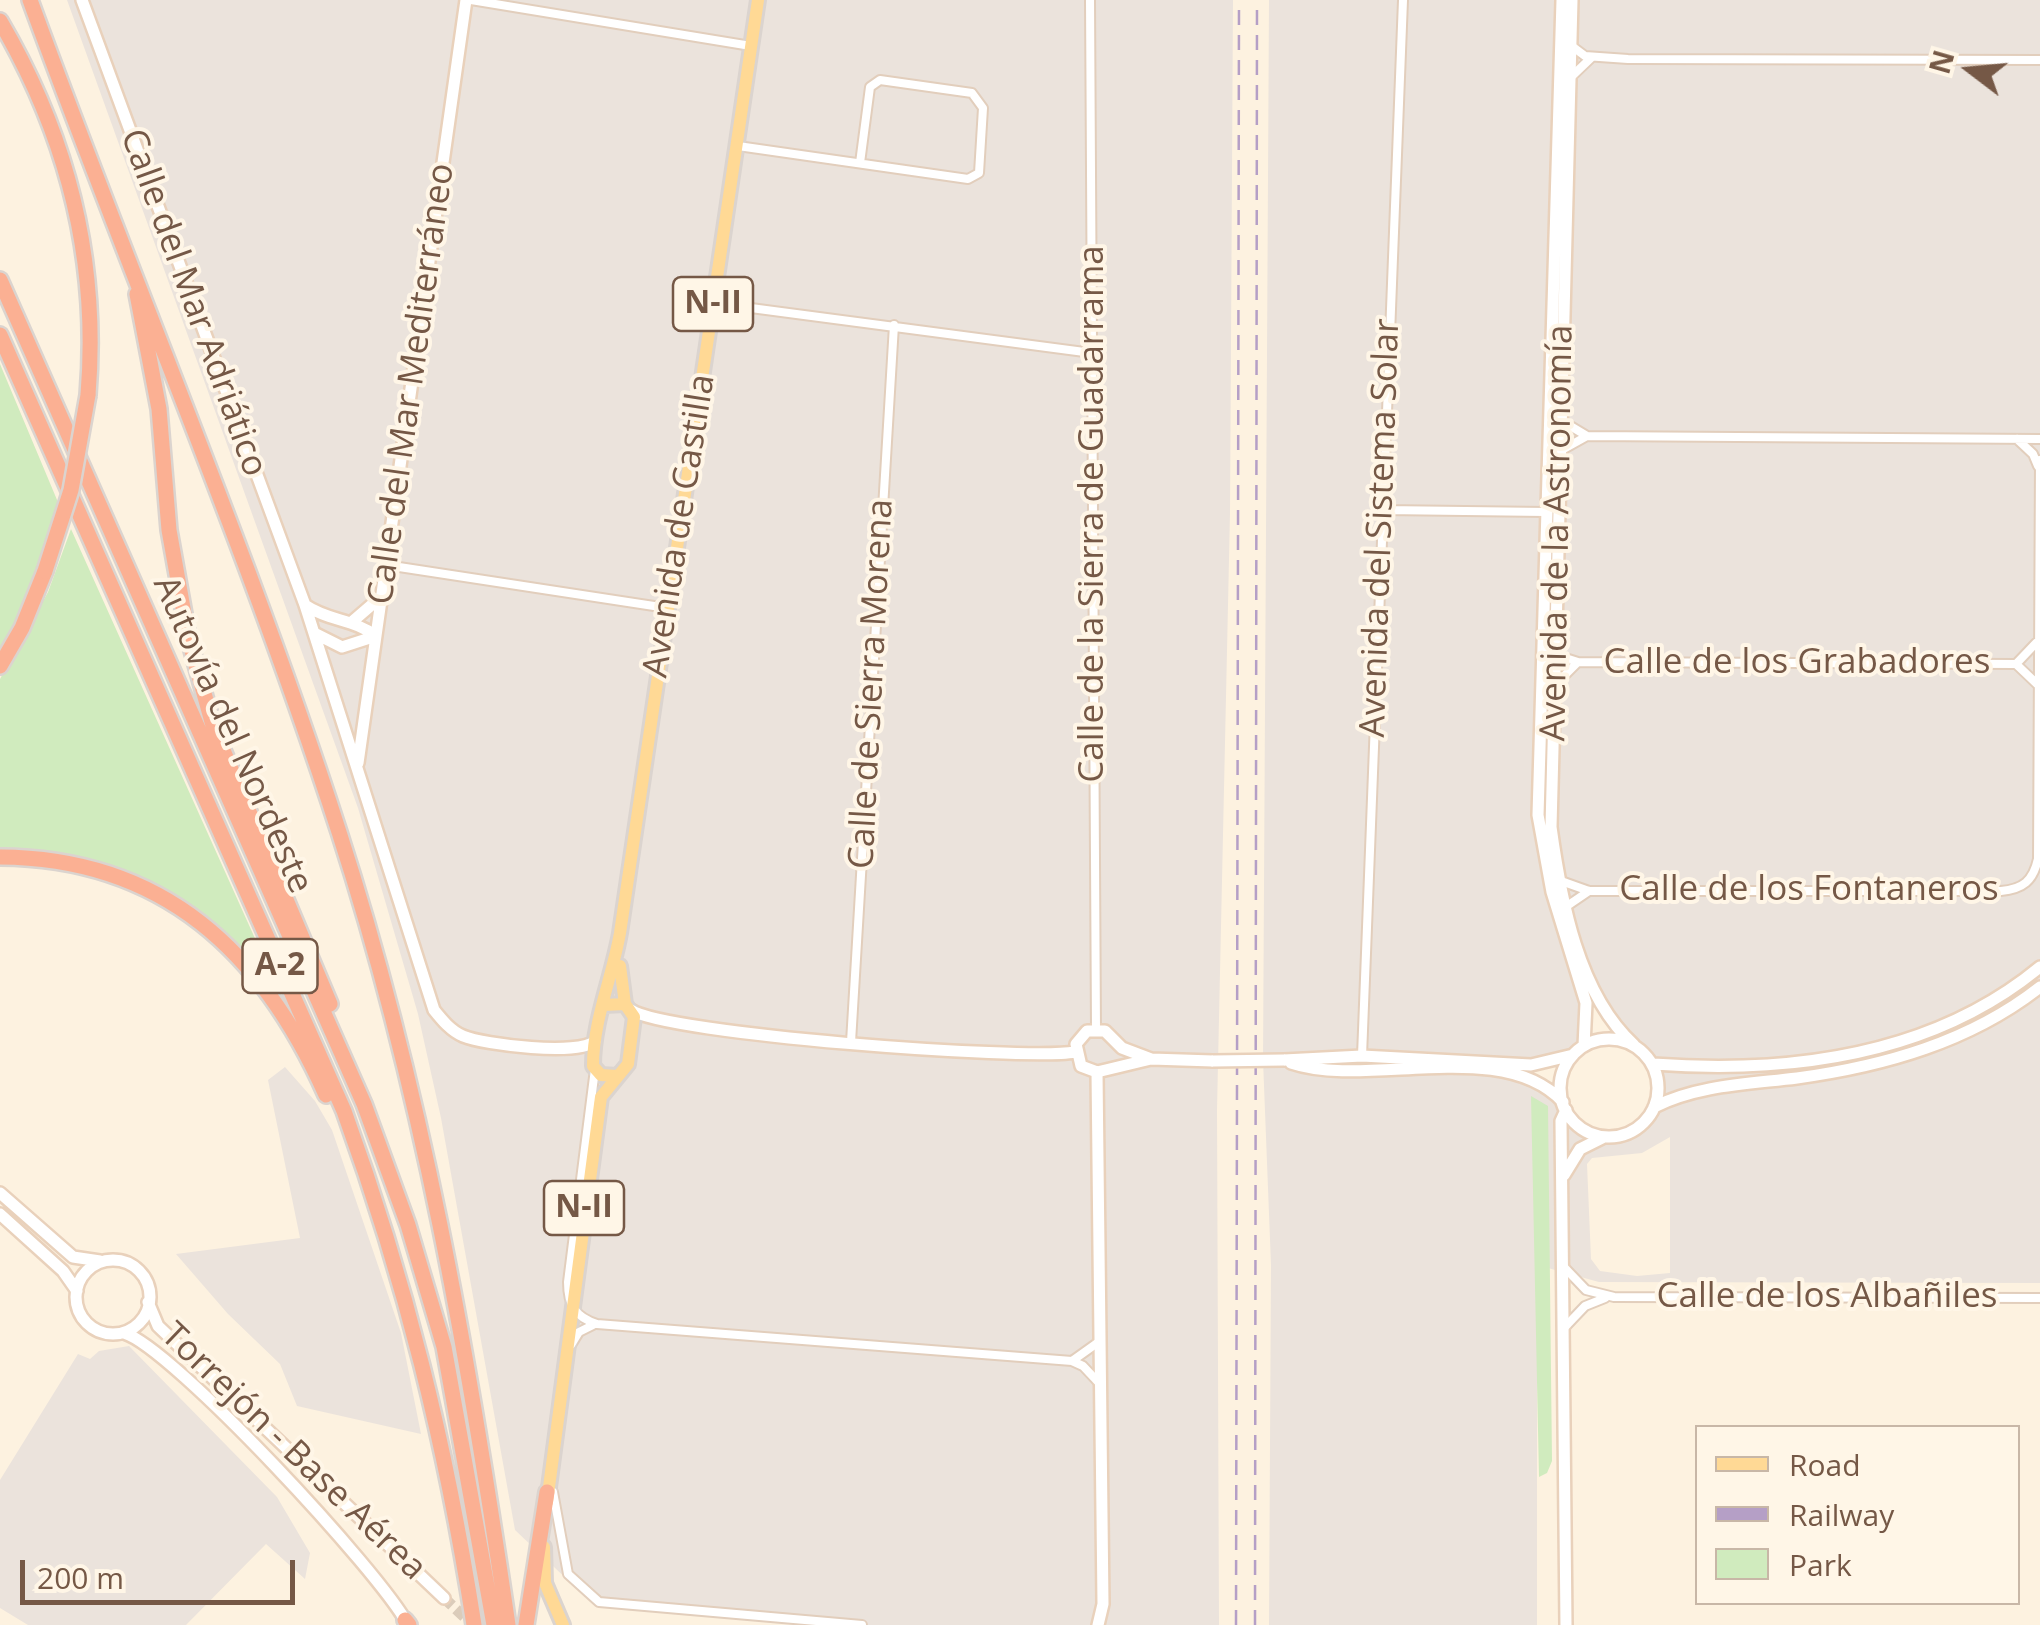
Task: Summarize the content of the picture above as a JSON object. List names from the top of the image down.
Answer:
{
  "streets": {
    "highway": ["Autovía del Nordeste", "A-2"],
    "main road": ["N-II", "Avenida de Castilla"],
    "street": [
      "Calle del Mar Adriático",
      "Calle del Mar Mediterráneo",
      "Calle de la Sierra de Guadarrama",
      "Avenida del Sistema Solar",
      "Avenida de la Astronomía",
      "Calle de los Grabadores",
      "Calle de Sierra Morena",
      "Calle de los Fontaneros",
      "Calle de los Albañiles",
      "Torrejón - Base Aérea"
    ]
  },
  "crossings": [
    ["Calle del Mar Adriático", "N-II"],
    ["Calle del Mar Adriático", "Calle del Mar Mediterráneo"],
    ["N-II", "Avenida de Castilla"],
    ["Avenida de la Astronomía", "Calle de los Grabadores"],
    ["Avenida de la Astronomía", "Calle de los Fontaneros"],
    ["Calle de los Grabadores", "Calle de los Fontaneros"]
  ],
  "legend": ["Road", "Railway", "Park"],
  "scale_bar": "200 m",
  "north": "left"
}
